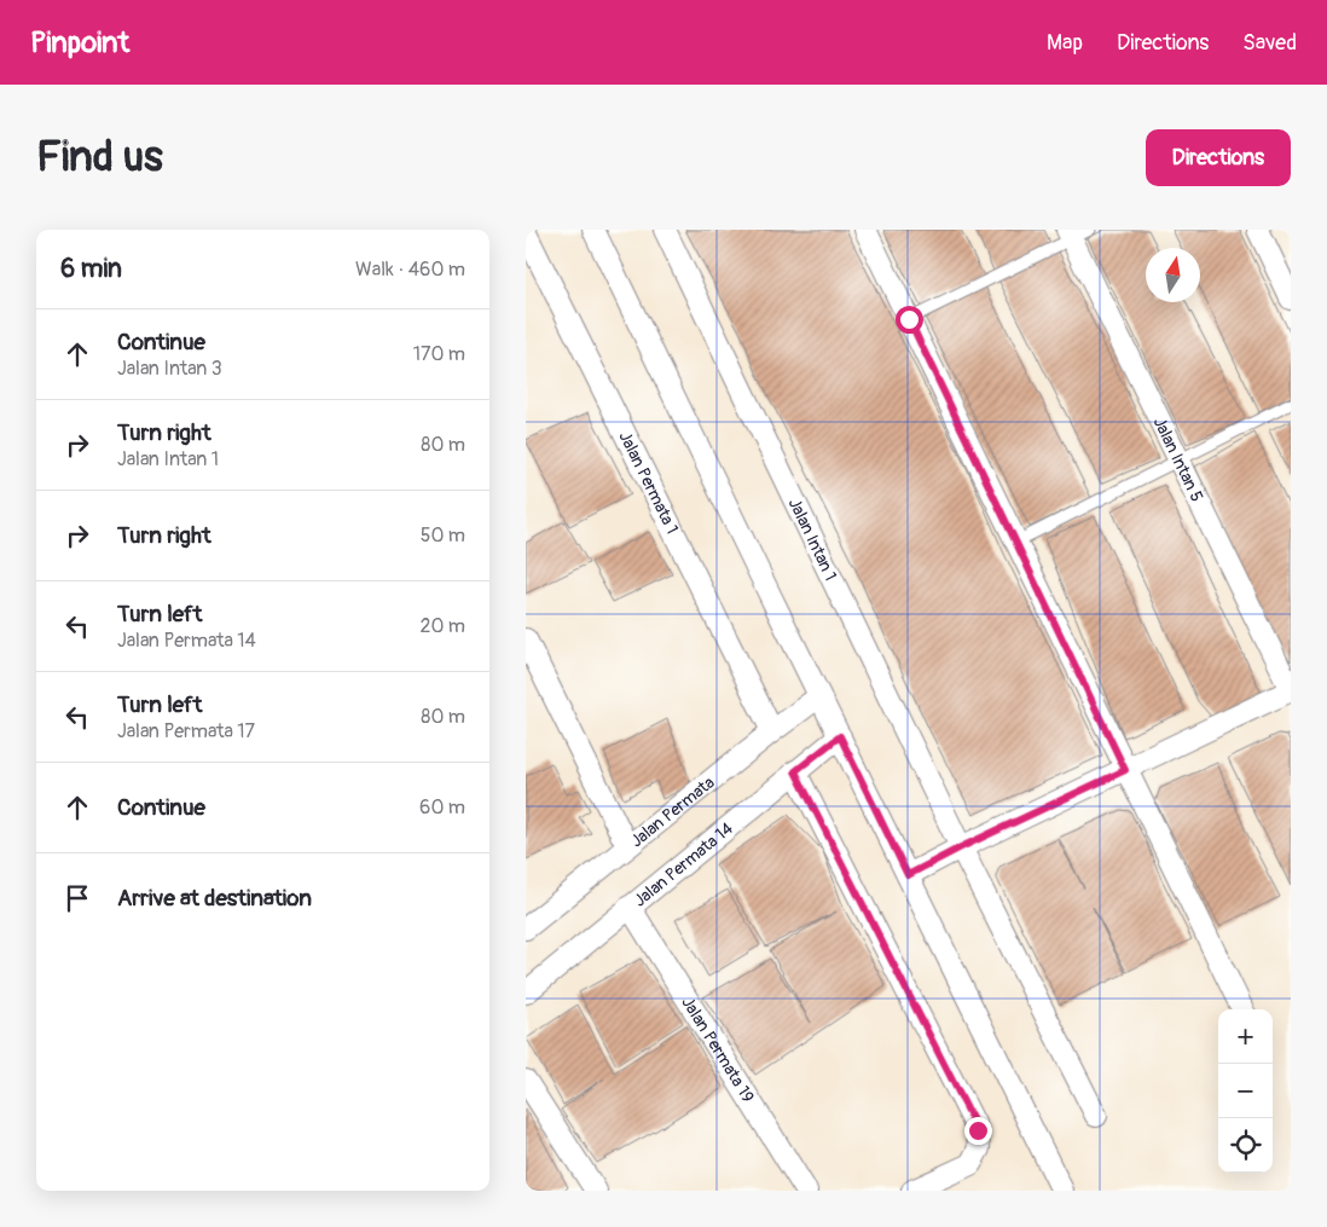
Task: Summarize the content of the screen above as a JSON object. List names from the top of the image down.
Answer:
{
  "streets": {
    "street": [
      "Jalan Intan 5",
      "Jalan Permata 1",
      "Jalan Intan 1",
      "Jalan Permata",
      "Jalan Permata 14",
      "Jalan Permata 19"
    ]
  },
  "crossings": [
    ["Jalan Permata 1", "Jalan Permata"],
    ["Jalan Permata 14", "Jalan Permata 19"]
  ],
  "north": "top",
  "page": {
    "header": "Pinpoint",
    "nav": ["Map", "Directions", "Saved"],
    "buttons": "Directions",
    "title": "Find us",
    "heading": ["6 min", "Walk · 460 m"],
    "list": [
      ["Continue", "Jalan Intan 3", "170 m"],
      ["Turn right", "Jalan Intan 1", "80 m"],
      ["Turn right", "50 m"],
      ["Turn left", "Jalan Permata 14", "20 m"],
      ["Turn left", "Jalan Permata 17", "80 m"],
      ["Continue", "60 m"],
      "Arrive at destination"
    ],
    "map_buttons": ["+", "−"]
  }
}
